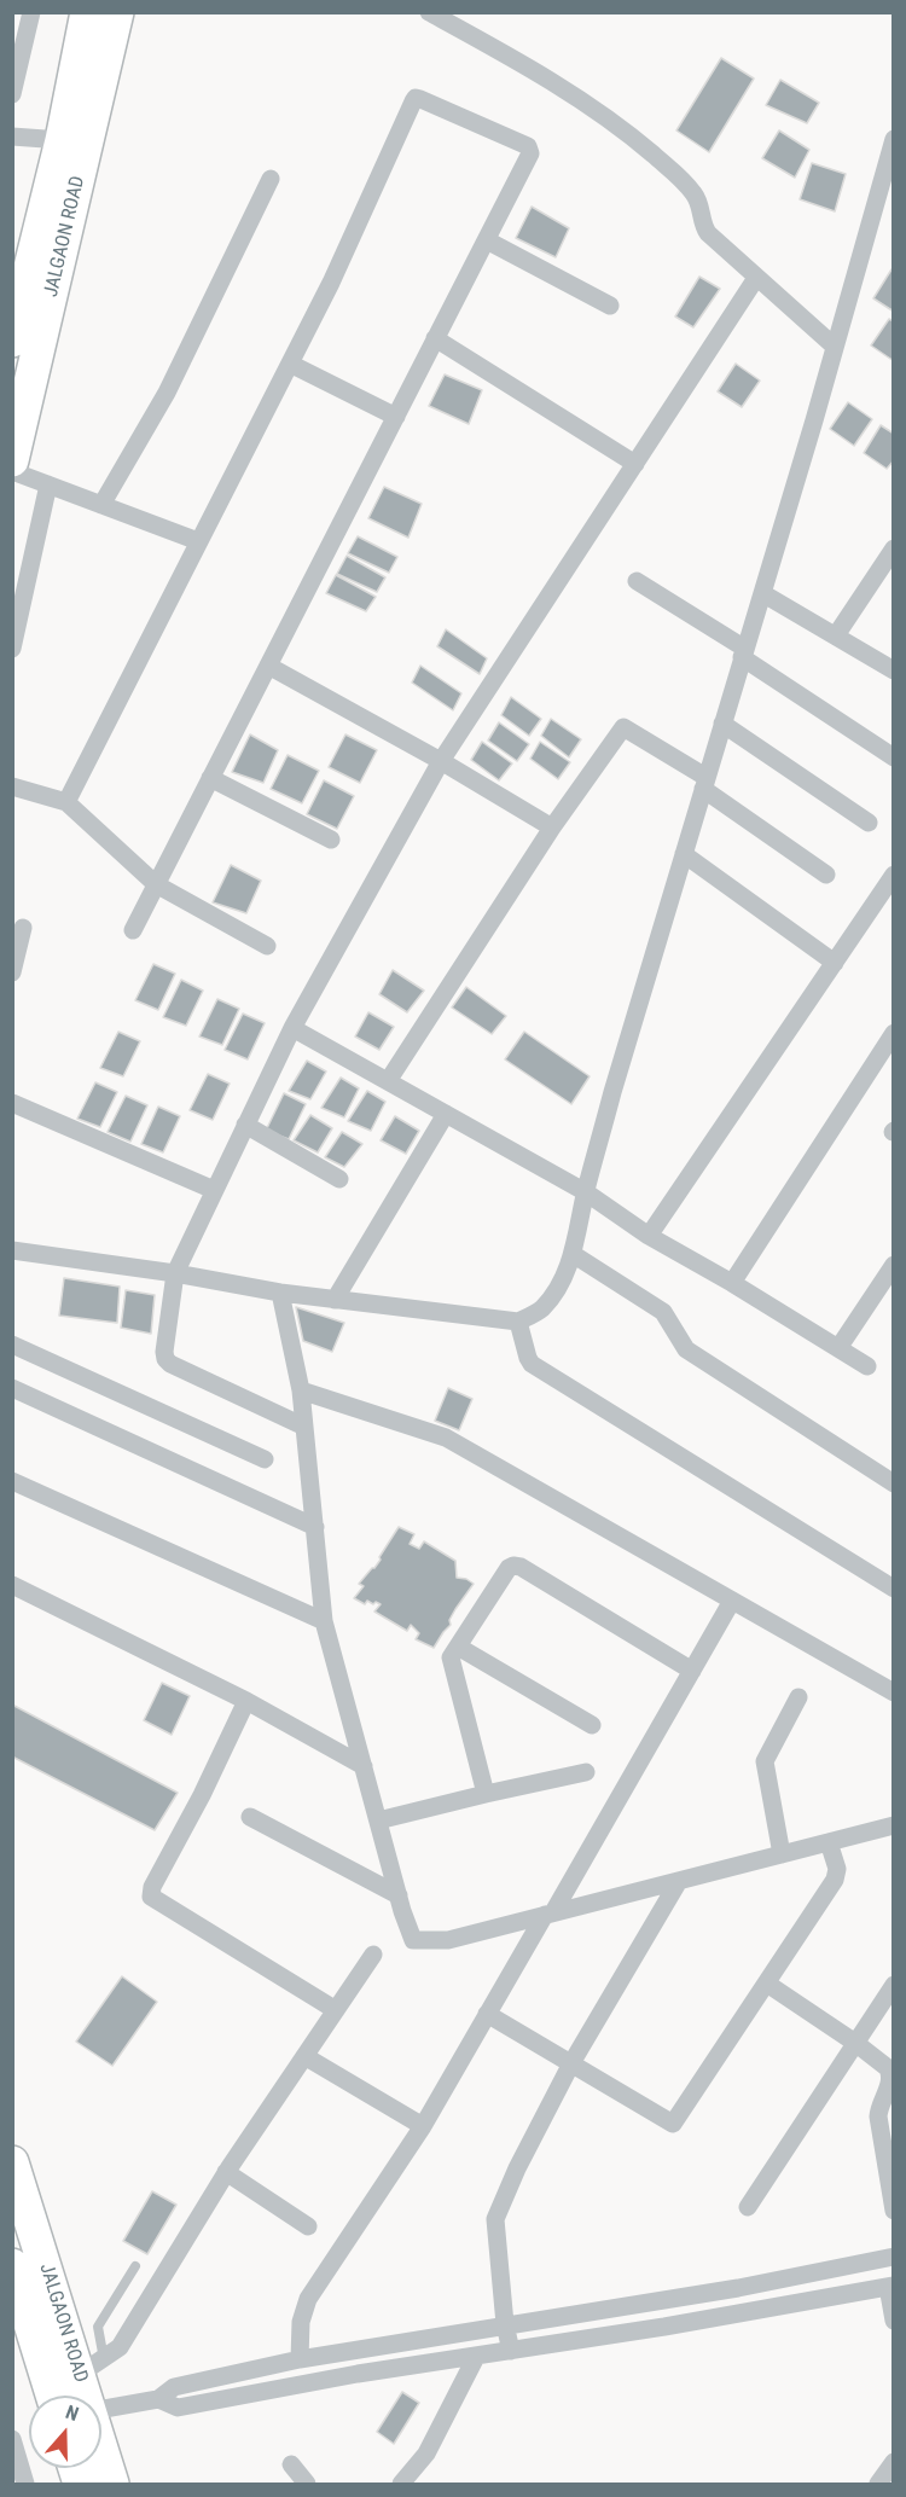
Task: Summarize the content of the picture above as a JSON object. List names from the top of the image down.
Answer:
{
  "streets": {
    "highway": ["JALGAON ROAD"]
  },
  "north": "top"
}
